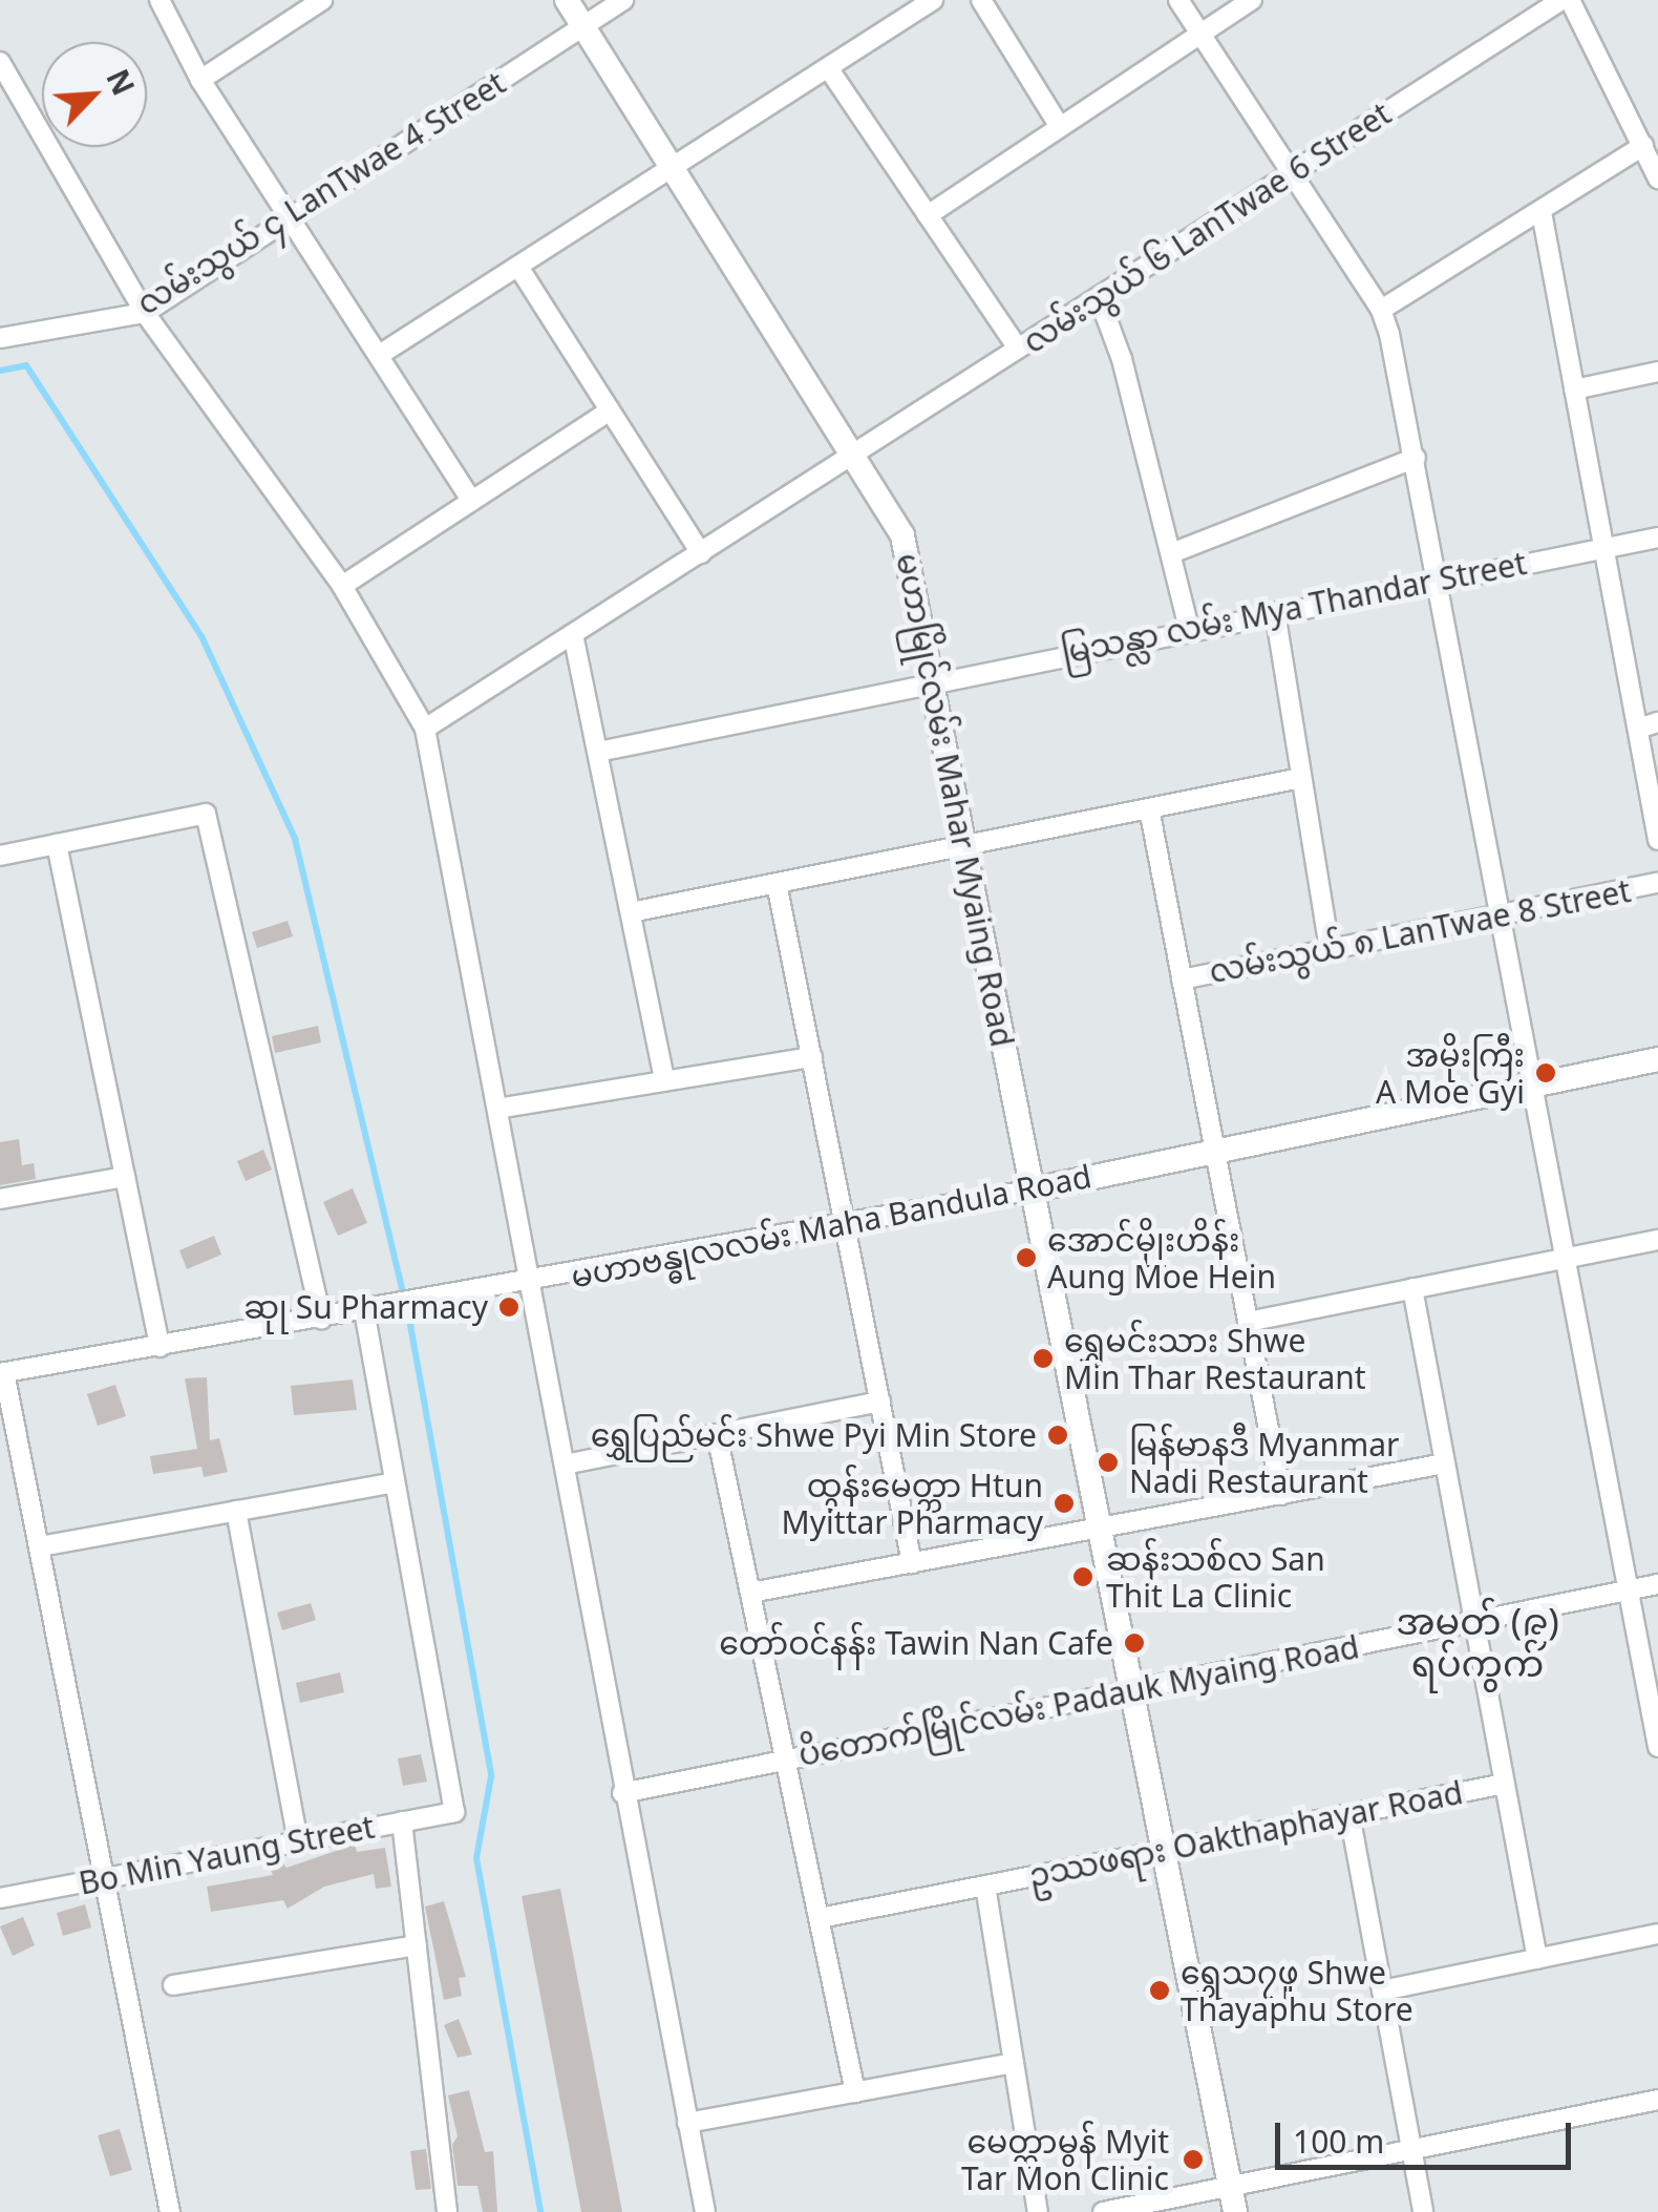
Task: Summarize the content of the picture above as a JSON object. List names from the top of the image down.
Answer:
{
  "streets": {
    "street": [
      "လမ်းသွယ် ၄ LanTwae 4 Street",
      "လမ်းသွယ် ၆ LanTwae 6 Street",
      "မြသန္လာ လမ်း Mya Thandar Street",
      "မဟာမြိုင်လမ်း Mahar Myaing Road",
      "လမ်းသွယ် ၈ LanTwae 8 Street",
      "မဟာဗန္ဓုလလမ်း Maha Bandula Road",
      "ပိတောက်မြိုင်လမ်း Padauk Myaing Road",
      "ဥဿဖရား Oakthaphayar Road",
      "Bo Min Yaung Street"
    ]
  },
  "crossings": [
    ["လမ်းသွယ် ၄ LanTwae 4 Street", "မဟာမြိုင်လမ်း Mahar Myaing Road"],
    ["လမ်းသွယ် ၆ LanTwae 6 Street", "မဟာမြိုင်လမ်း Mahar Myaing Road"],
    ["မြသန္လာ လမ်း Mya Thandar Street", "မဟာမြိုင်လမ်း Mahar Myaing Road"],
    ["မဟာမြိုင်လမ်း Mahar Myaing Road", "မဟာဗန္ဓုလလမ်း Maha Bandula Road"],
    ["မဟာမြိုင်လမ်း Mahar Myaing Road", "ပိတောက်မြိုင်လမ်း Padauk Myaing Road"],
    ["မဟာမြိုင်လမ်း Mahar Myaing Road", "ဥဿဖရား Oakthaphayar Road"]
  ],
  "districts": ["အမှတ် (၉) ရပ်ကွက်"],
  "places": [
    "အမိုးကြီး A Moe Gyi",
    "အောင်မိုုးဟိန်း Aung Moe Hein",
    "ဆုု Su Pharmacy",
    "ရွှေမင်းသား Shwe Min Thar Restaurant",
    "ရွှေပြည်မင်း Shwe Pyi Min Store",
    "မြန်မာနဒီ Myanmar Nadi Restaurant",
    "ထွန်းမေတ္တာ Htun Myittar Pharmacy",
    "ဆန်းသစ်လ San Thit La Clinic",
    "တော်ဝင်နန်း Tawin Nan Cafe",
    "ရွှေသ၇ဖူ Shwe Thayaphu Store",
    "မေတ္တာမွန် Myit Tar Mon Clinic"
  ],
  "scale_bar": "100 m",
  "north": "top right"
}
